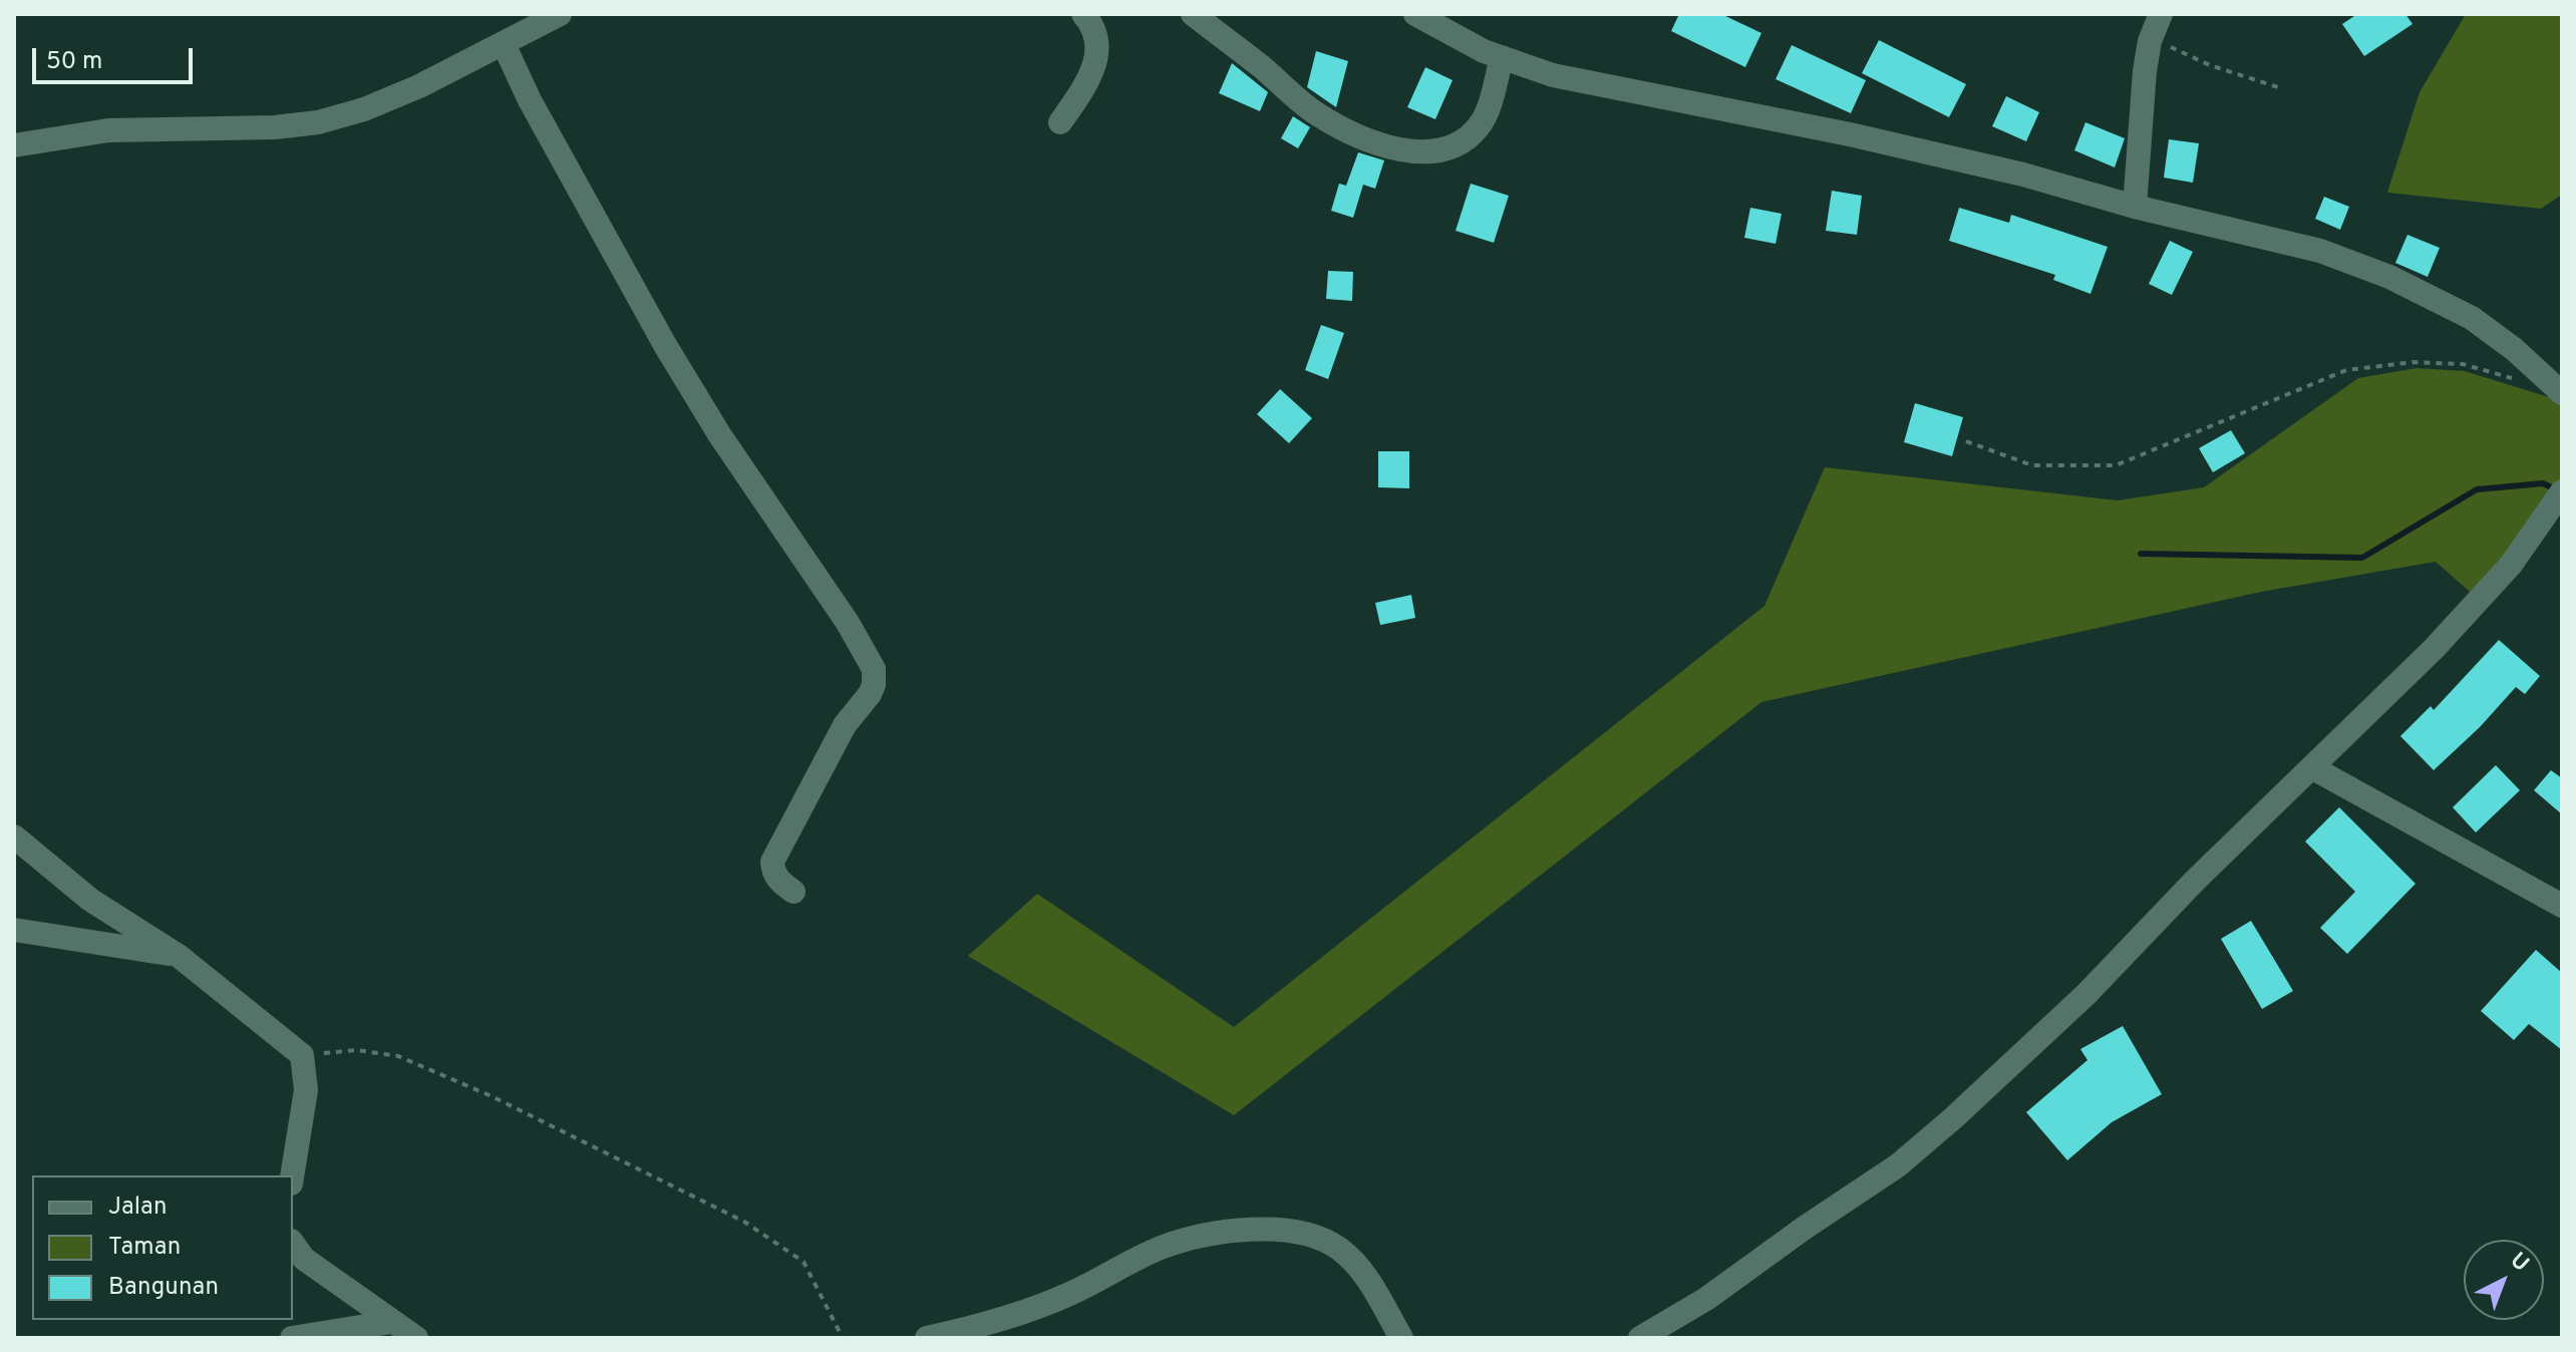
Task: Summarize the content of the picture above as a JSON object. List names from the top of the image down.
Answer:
{
  "legend": ["Jalan", "Taman", "Bangunan"],
  "scale_bar": "50 m",
  "north": "top right"
}
